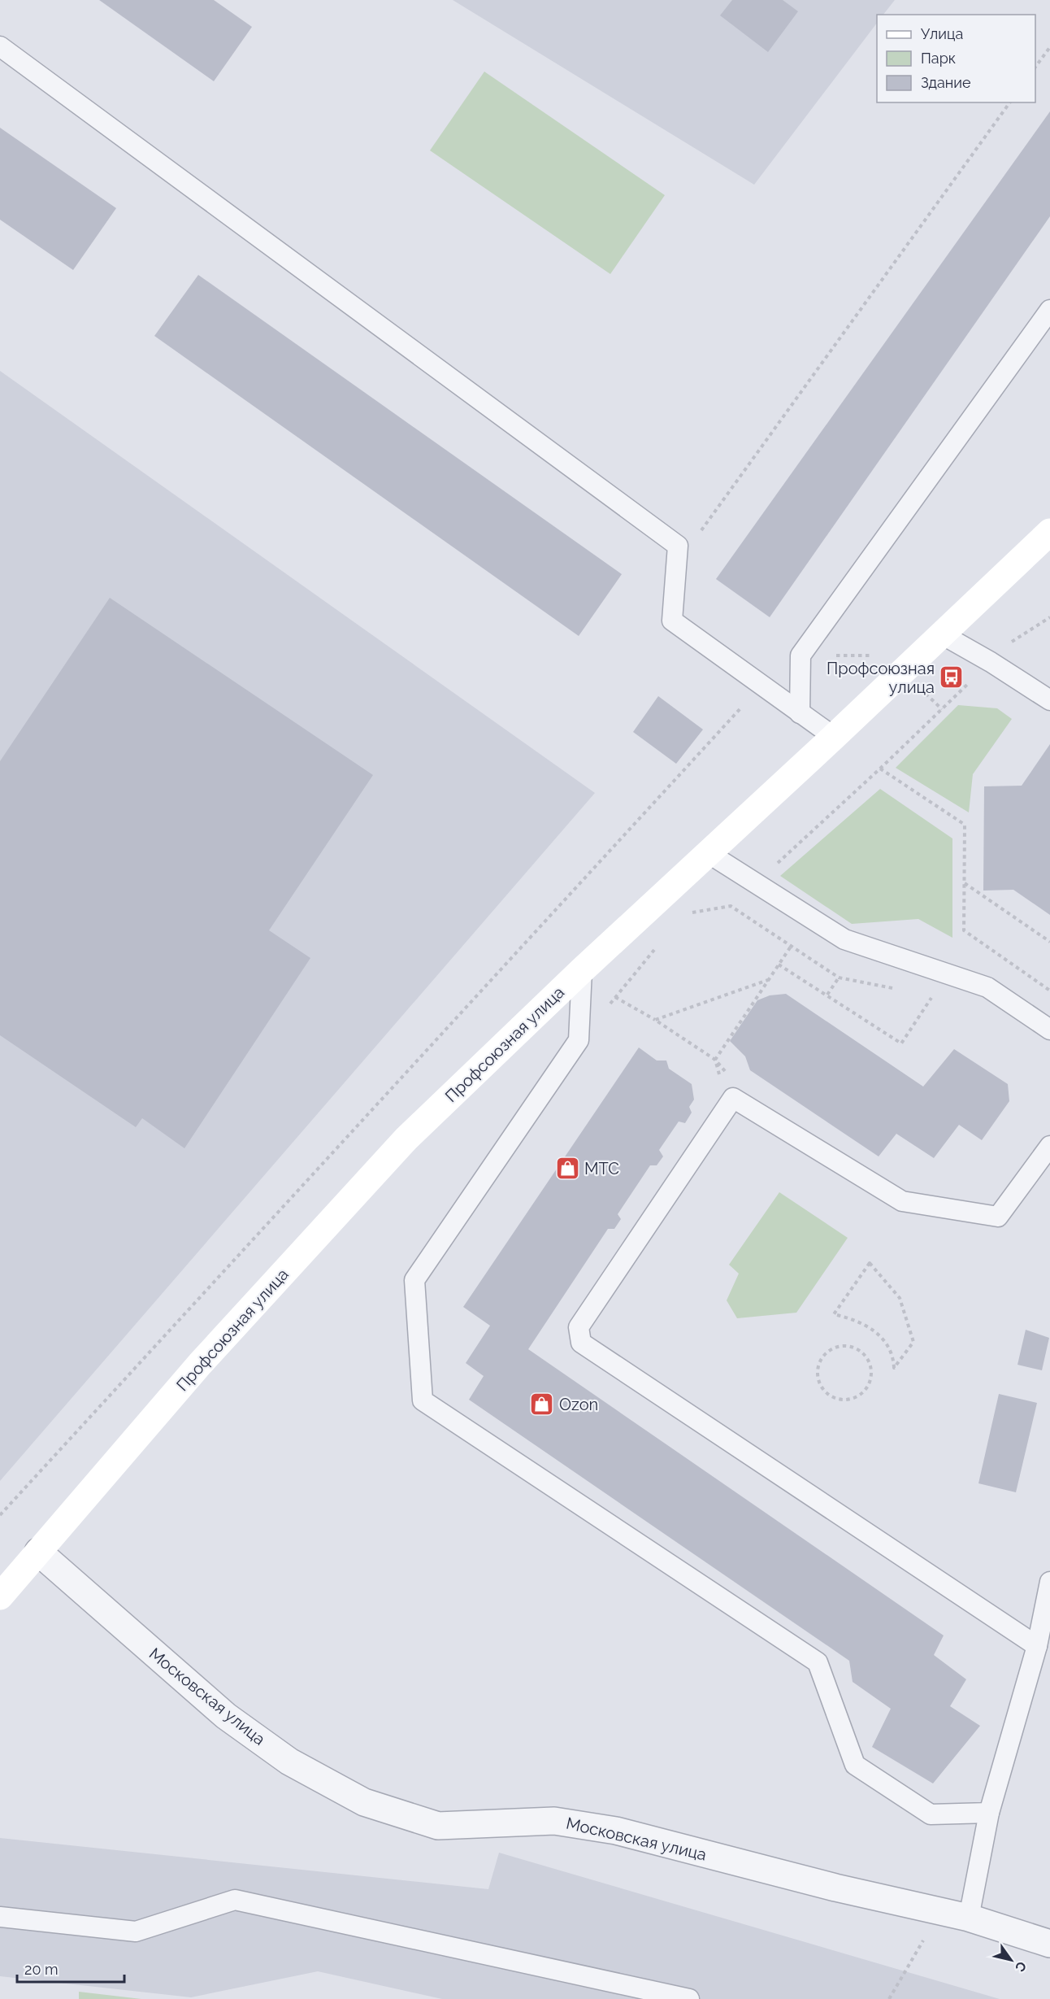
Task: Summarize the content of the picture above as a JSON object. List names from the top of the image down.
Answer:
{
  "streets": {
    "main road": ["Профсоюзная улица"],
    "street": ["Московская улица"]
  },
  "crossings": [
    ["Профсоюзная улица", "Московская улица"]
  ],
  "places": {
    "bus stop": ["Профсоюзная улица"],
    "shop": ["МТС", "Ozon"]
  },
  "legend": ["Улица", "Парк", "Здание"],
  "scale_bar": "20 m",
  "north": "bottom right"
}
